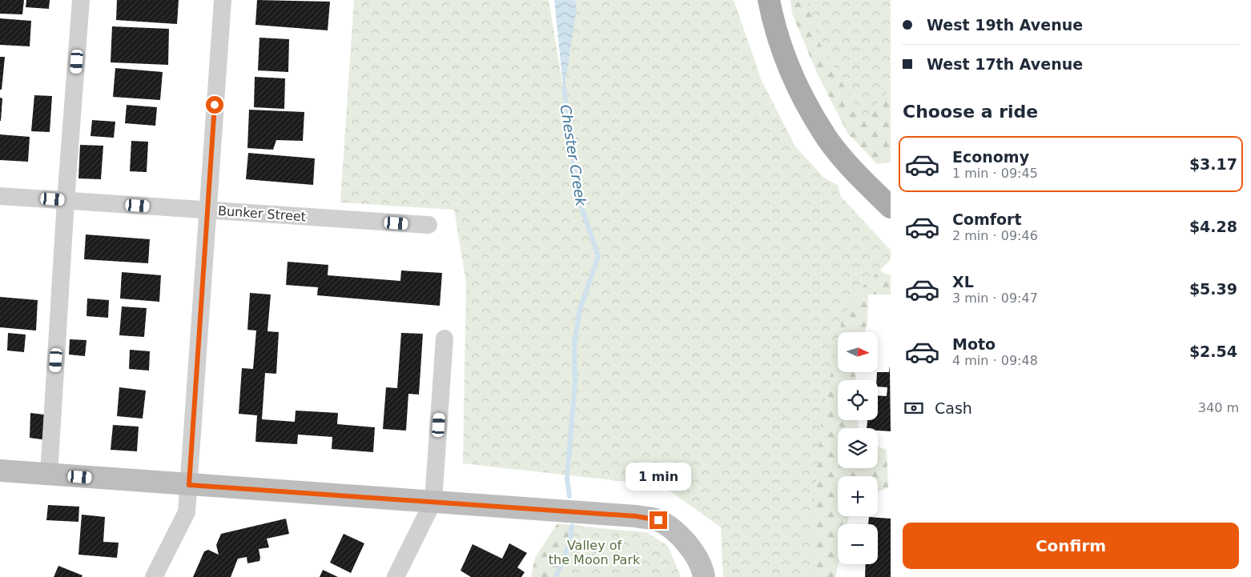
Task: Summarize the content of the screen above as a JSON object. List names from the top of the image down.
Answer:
{
  "streets": {
    "street": ["Bunker Street"]
  },
  "water": ["Chester Creek"],
  "parks": ["Valley of the Moon Park"],
  "north": "right",
  "page": {
    "banner": ["West 19th Avenue", "West 17th Avenue"],
    "heading": "Choose a ride",
    "list": [
      {
        "name": "Economy",
        "note": "1 min · 09:45",
        "value": "$3.17"
      },
      {
        "name": "Comfort",
        "note": "2 min · 09:46",
        "value": "$4.28"
      },
      {
        "name": "XL",
        "note": "3 min · 09:47",
        "value": "$5.39"
      },
      {
        "name": "Moto",
        "note": "4 min · 09:48",
        "value": "$2.54"
      }
    ],
    "map_buttons": ["+", "−"],
    "pay": ["Cash", "340 m"],
    "bubble": "1 min",
    "buttons": "Confirm"
  }
}
